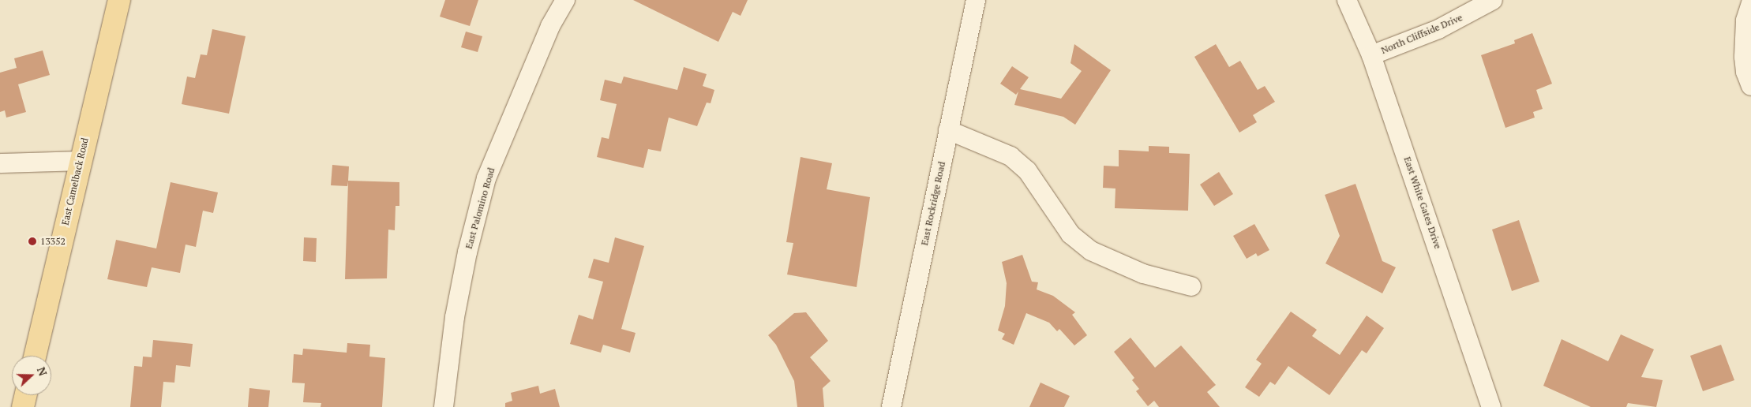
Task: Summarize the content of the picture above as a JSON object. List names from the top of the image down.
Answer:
{
  "streets": {
    "main road": ["East Camelback Road"],
    "street": [
      "North Cliffside Drive",
      "East White Gates Drive",
      "East Rockridge Road",
      "East Palomino Road"
    ]
  },
  "crossings": [
    ["North Cliffside Drive", "East White Gates Drive"]
  ],
  "places": ["13352"],
  "north": "right"
}
